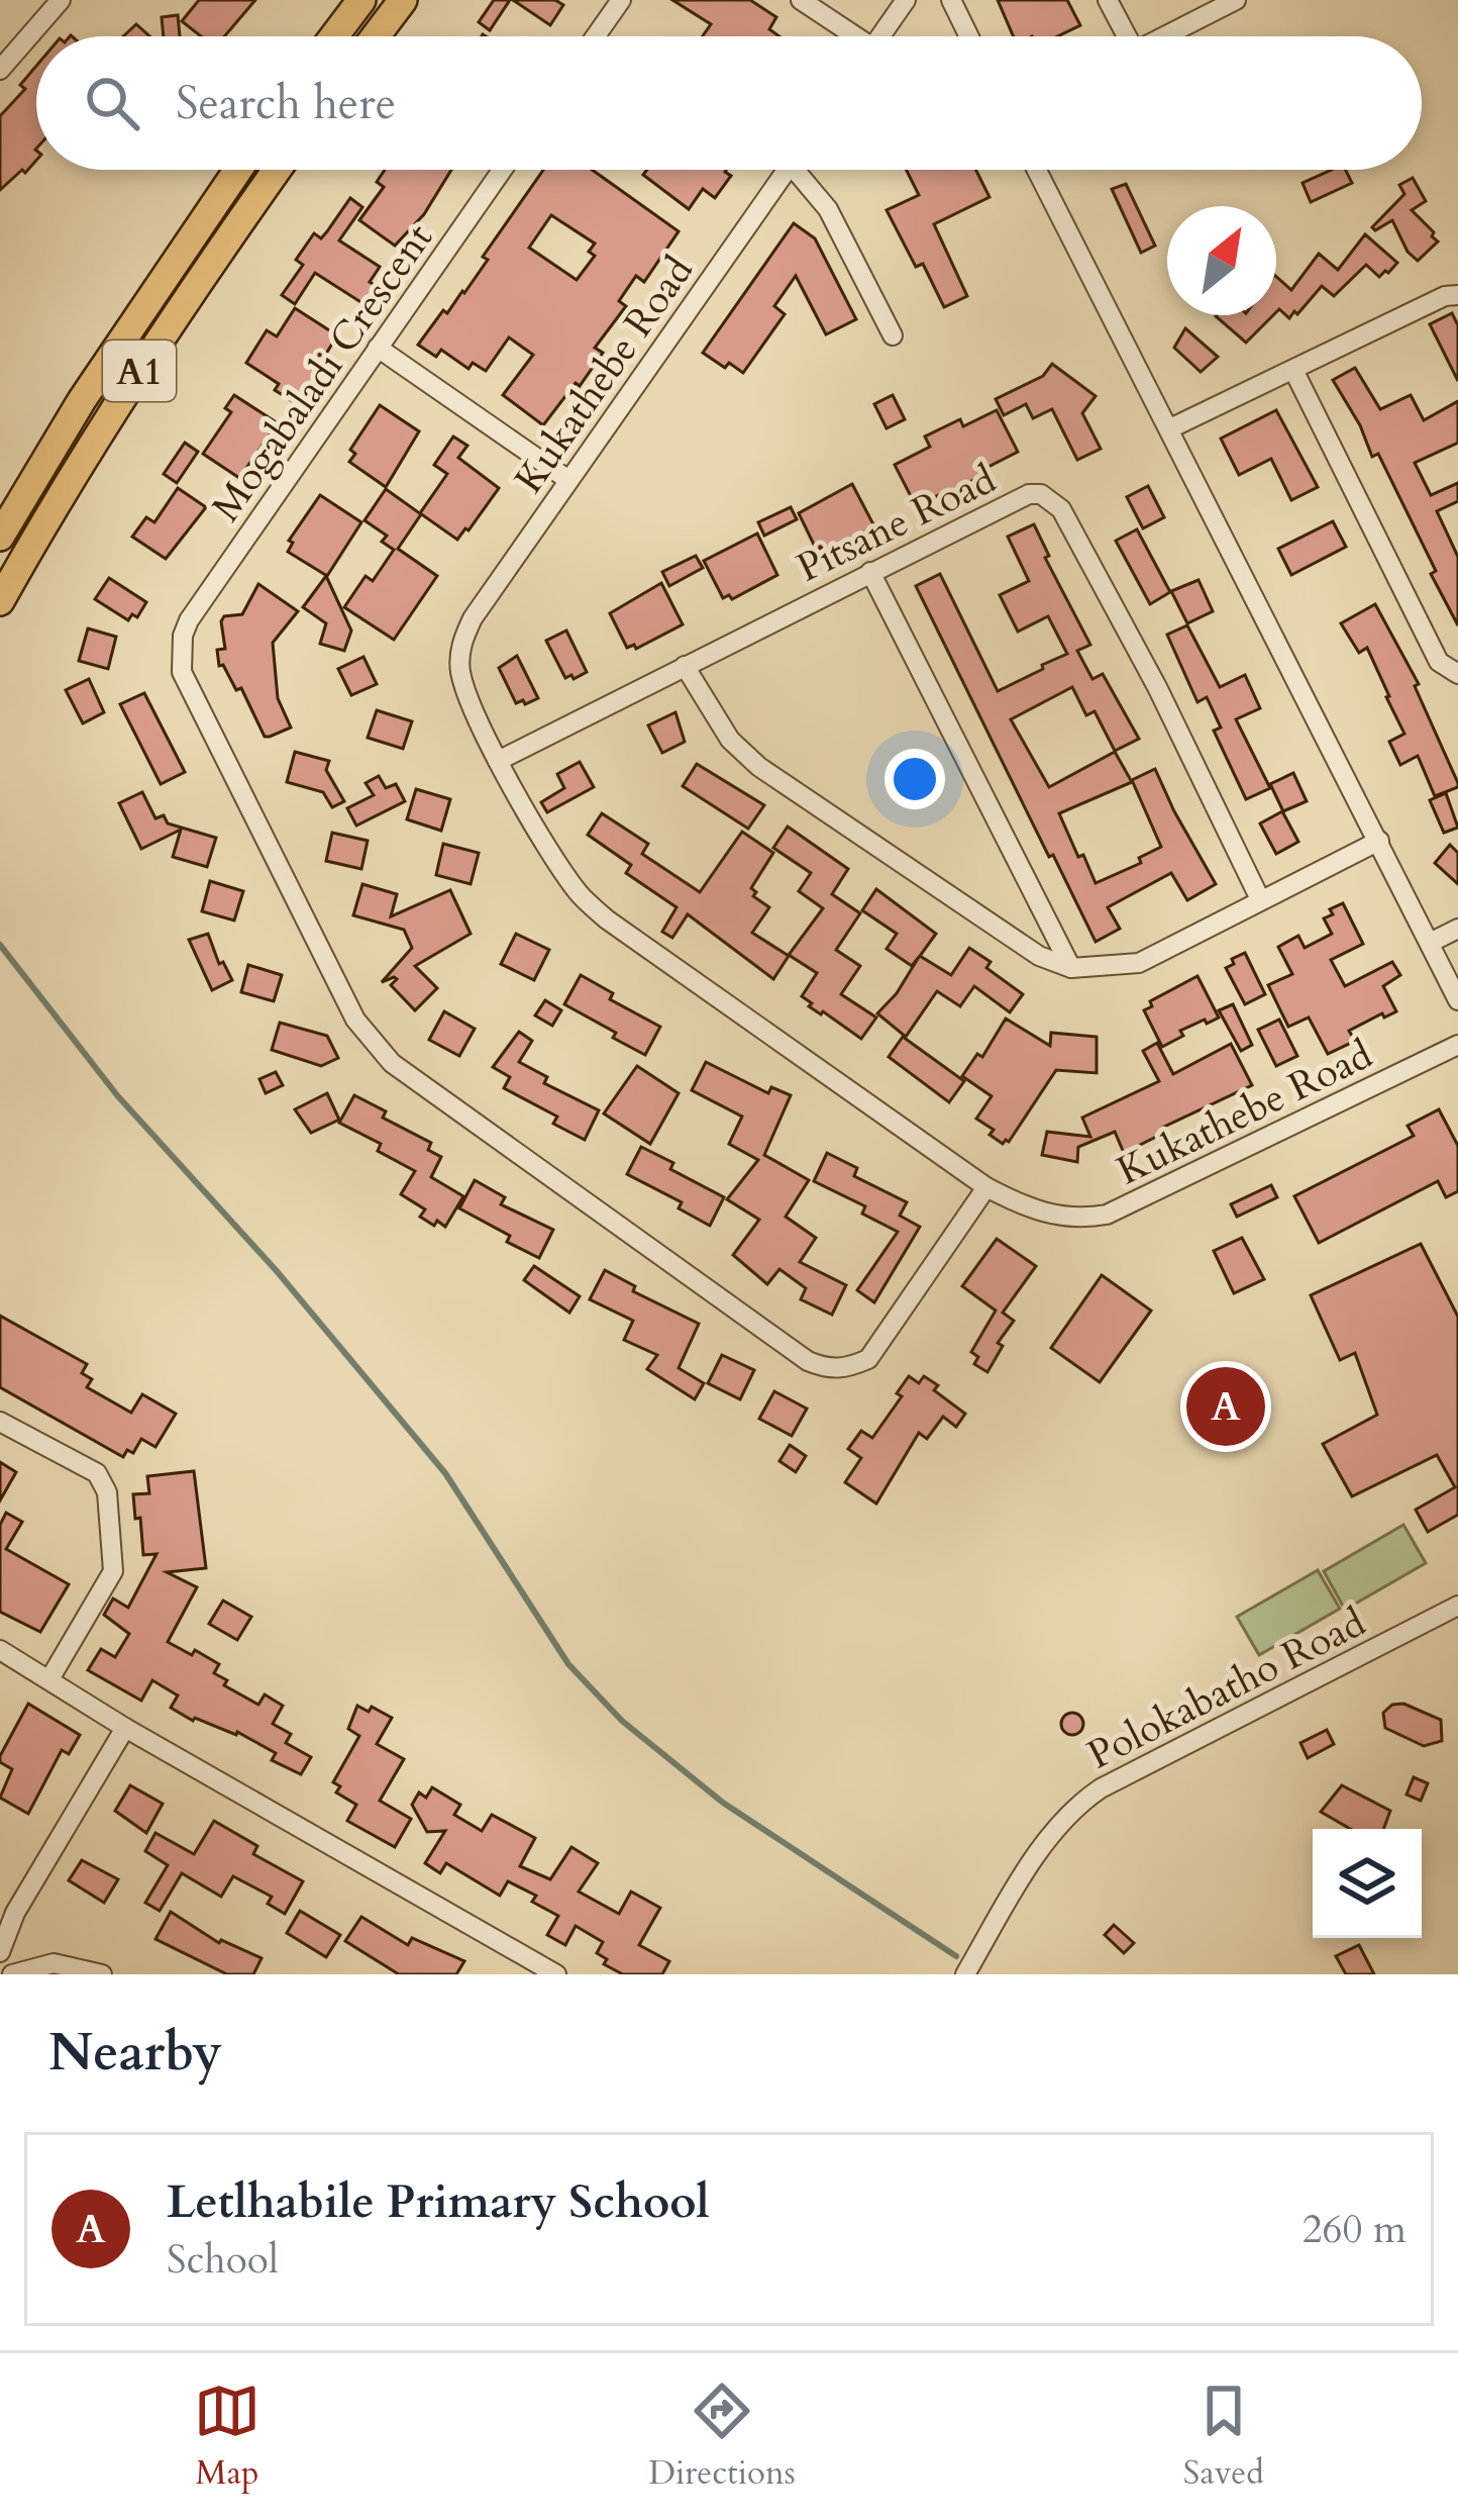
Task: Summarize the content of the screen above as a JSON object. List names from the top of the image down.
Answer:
{
  "streets": {
    "highway": ["A1"],
    "street": [
      "Mogabaladi Crescent",
      "Kukathebe Road",
      "Pitsane Road",
      "Polokabatho Road"
    ]
  },
  "crossings": [
    ["Mogabaladi Crescent", "Kukathebe Road"],
    ["Kukathebe Road", "Pitsane Road"]
  ],
  "north": "top right",
  "page": {
    "search": "Search here",
    "pins": "A",
    "heading": "Nearby",
    "list": [
      {
        "mark": "A",
        "name": "Letlhabile Primary School",
        "note": "School",
        "value": "260 m"
      }
    ],
    "nav": ["Map", "Directions", "Saved"]
  }
}
